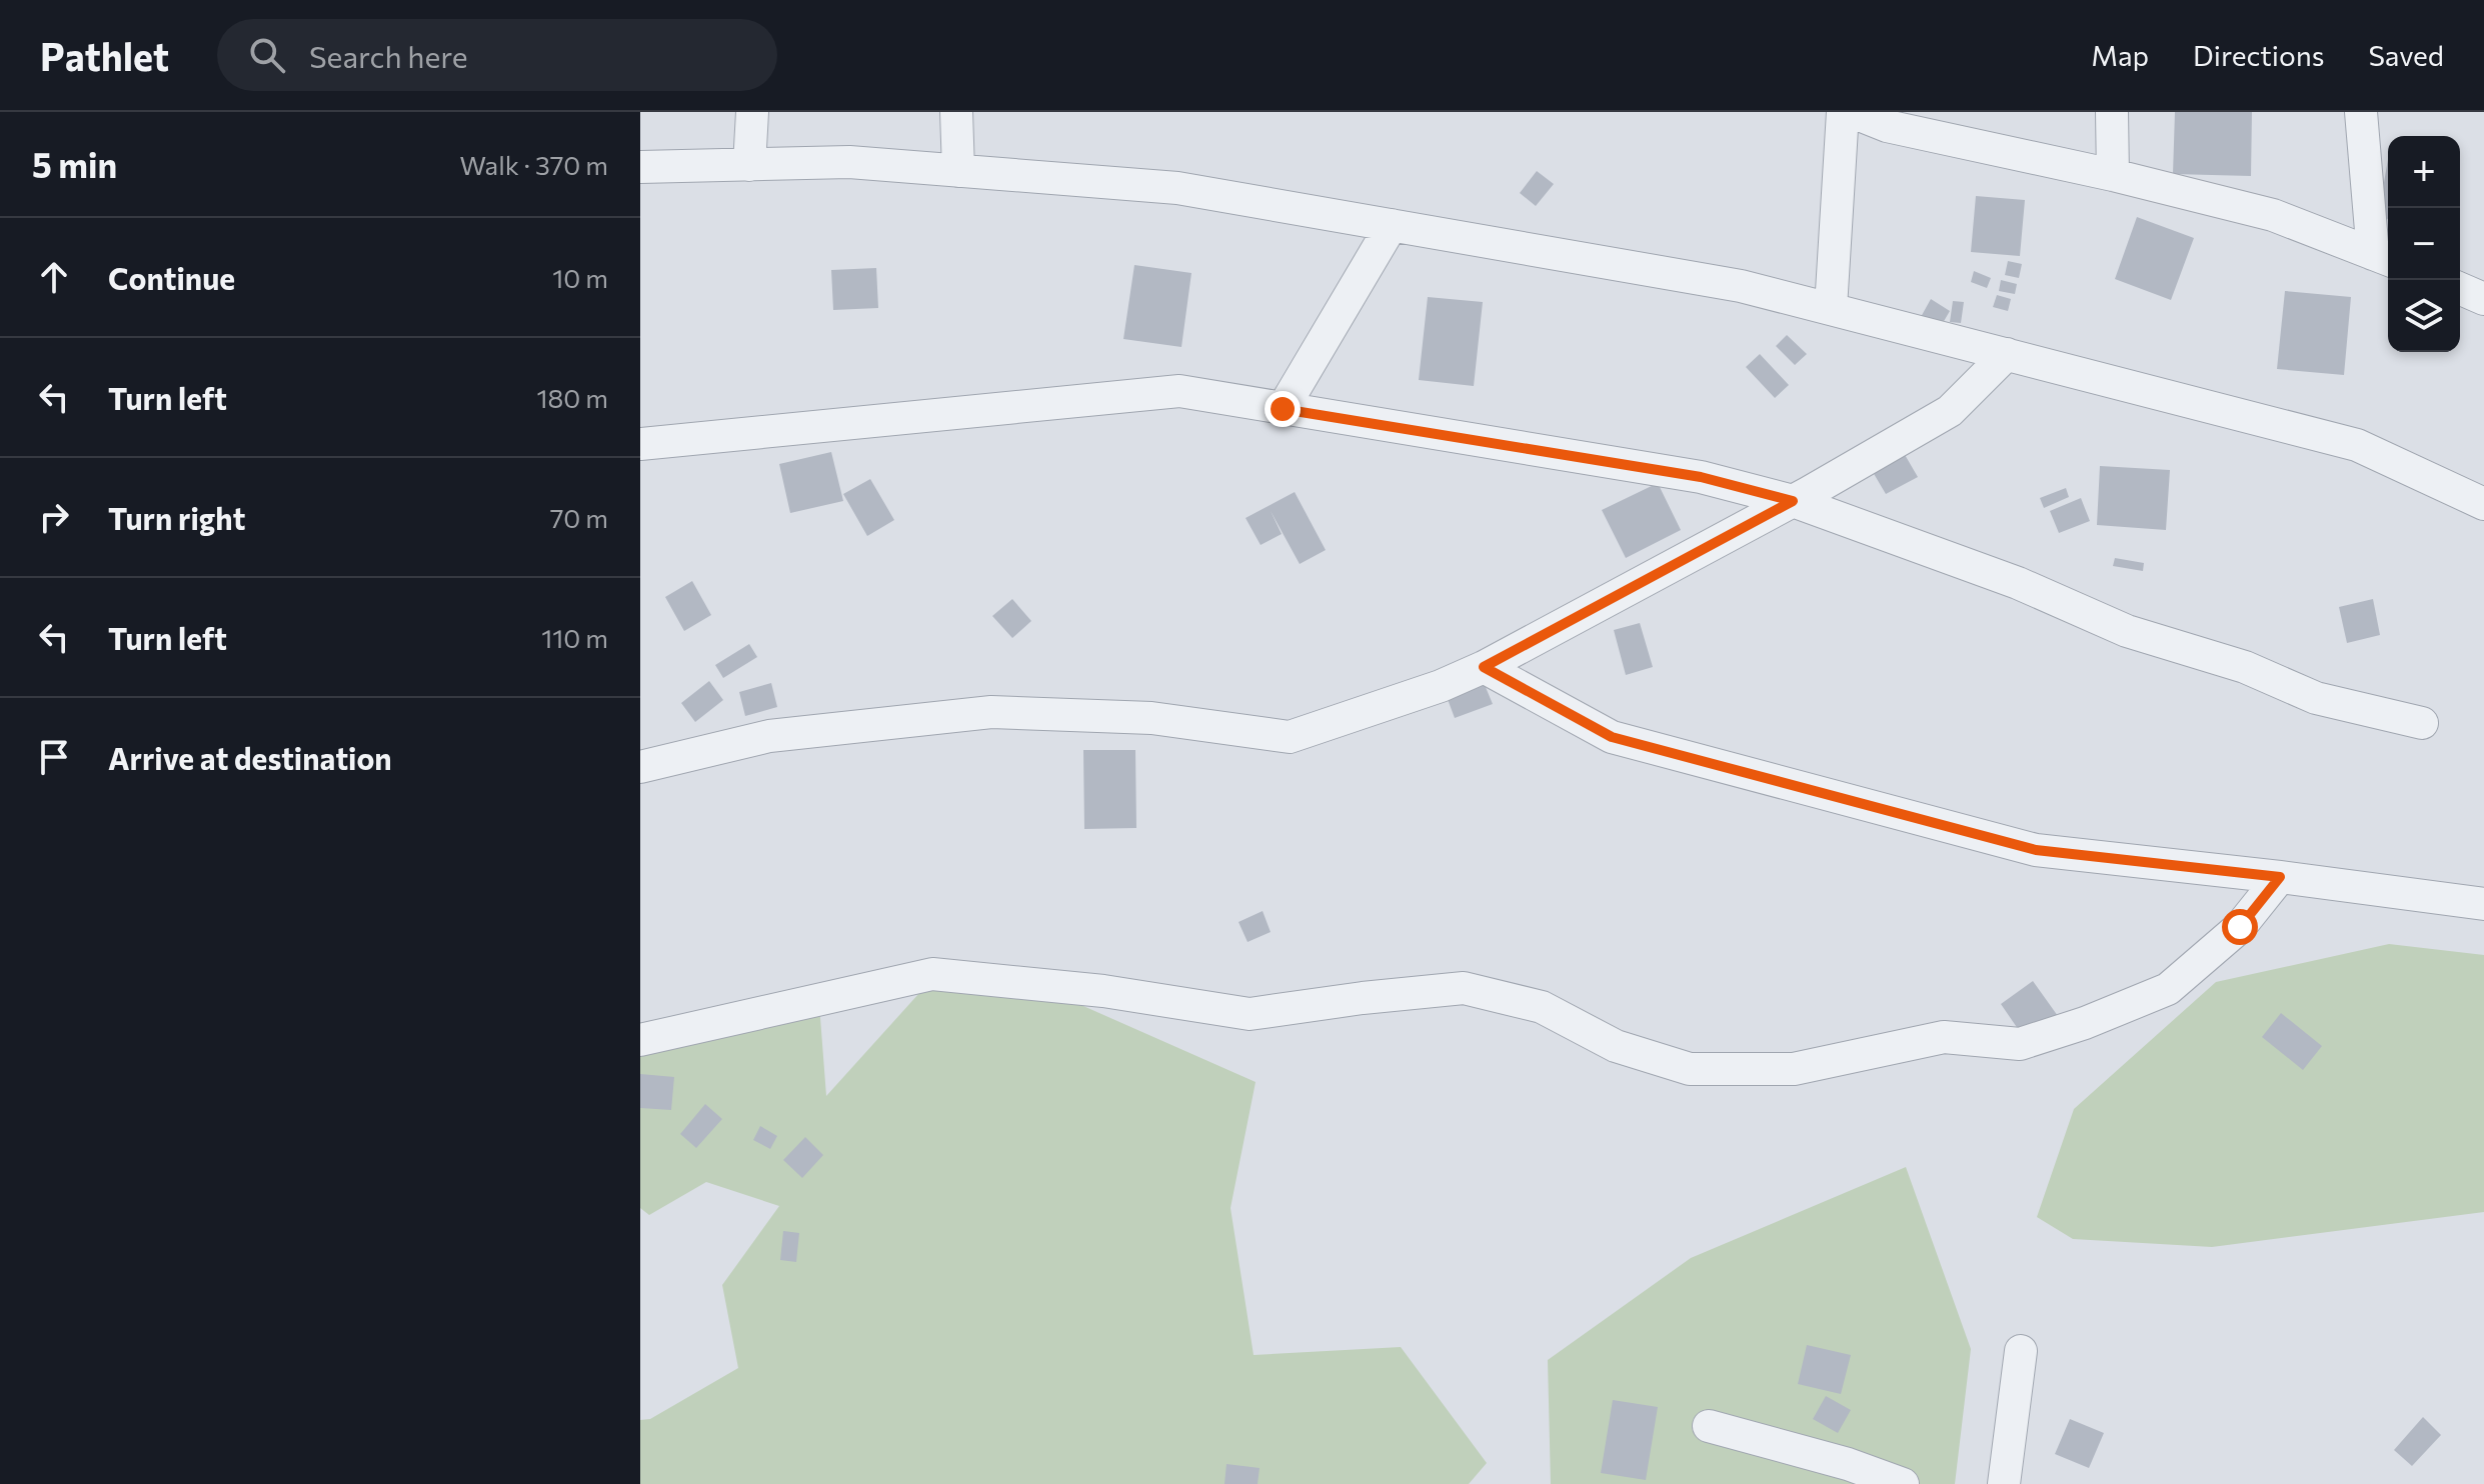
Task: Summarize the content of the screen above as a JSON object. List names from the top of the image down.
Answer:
{
  "page": {
    "header": "Pathlet",
    "search": "Search here",
    "nav": ["Map", "Directions", "Saved"],
    "heading": ["5 min", "Walk · 370 m"],
    "map_buttons": ["+", "−"],
    "list": [
      ["Continue", "10 m"],
      ["Turn left", "180 m"],
      ["Turn right", "70 m"],
      ["Turn left", "110 m"],
      "Arrive at destination"
    ]
  }
}
